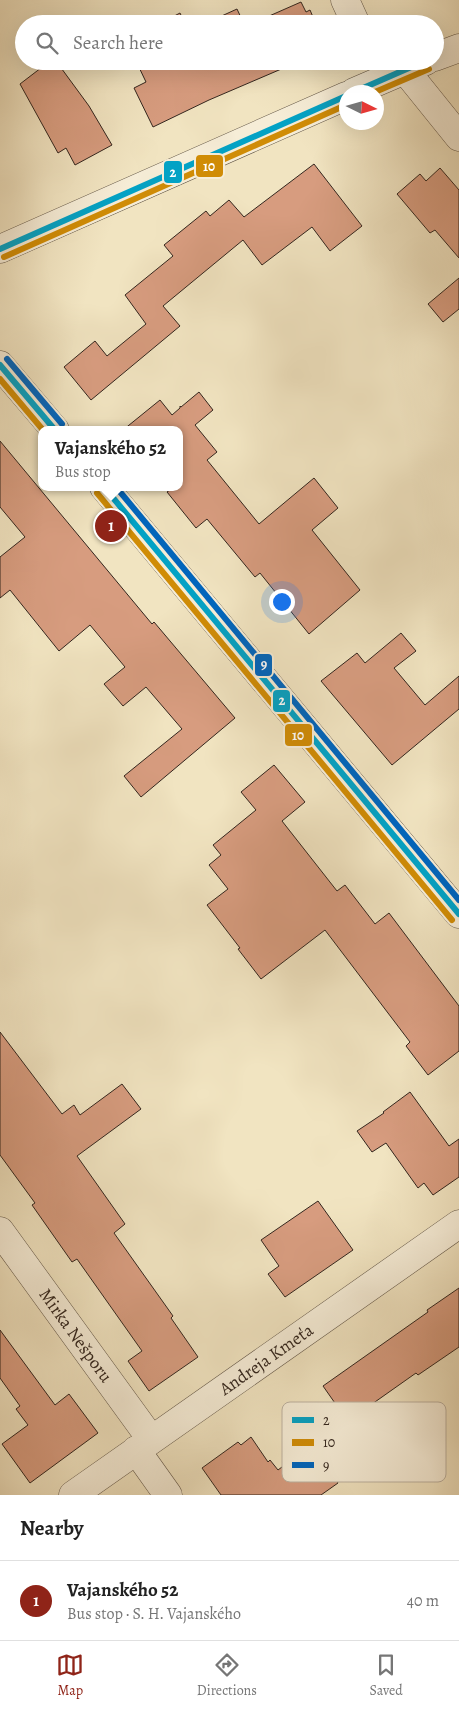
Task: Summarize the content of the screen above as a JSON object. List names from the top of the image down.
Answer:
{
  "streets": {
    "street": ["Mirka Nešporu", "Andreja Kmeťa"]
  },
  "crossings": [
    ["Mirka Nešporu", "Andreja Kmeťa"]
  ],
  "lines": ["transit line 2", "transit line 10", "transit line 9"],
  "legend": ["2", "10", "9"],
  "north": "right",
  "page": {
    "search": "Search here",
    "popup": ["Vajanského 52", "Bus stop"],
    "pins": "1",
    "heading": "Nearby",
    "list": [
      {
        "mark": "1",
        "name": "Vajanského 52",
        "note": "Bus stop · S. H. Vajanského",
        "value": "40 m"
      }
    ],
    "nav": ["Map", "Directions", "Saved"]
  }
}
